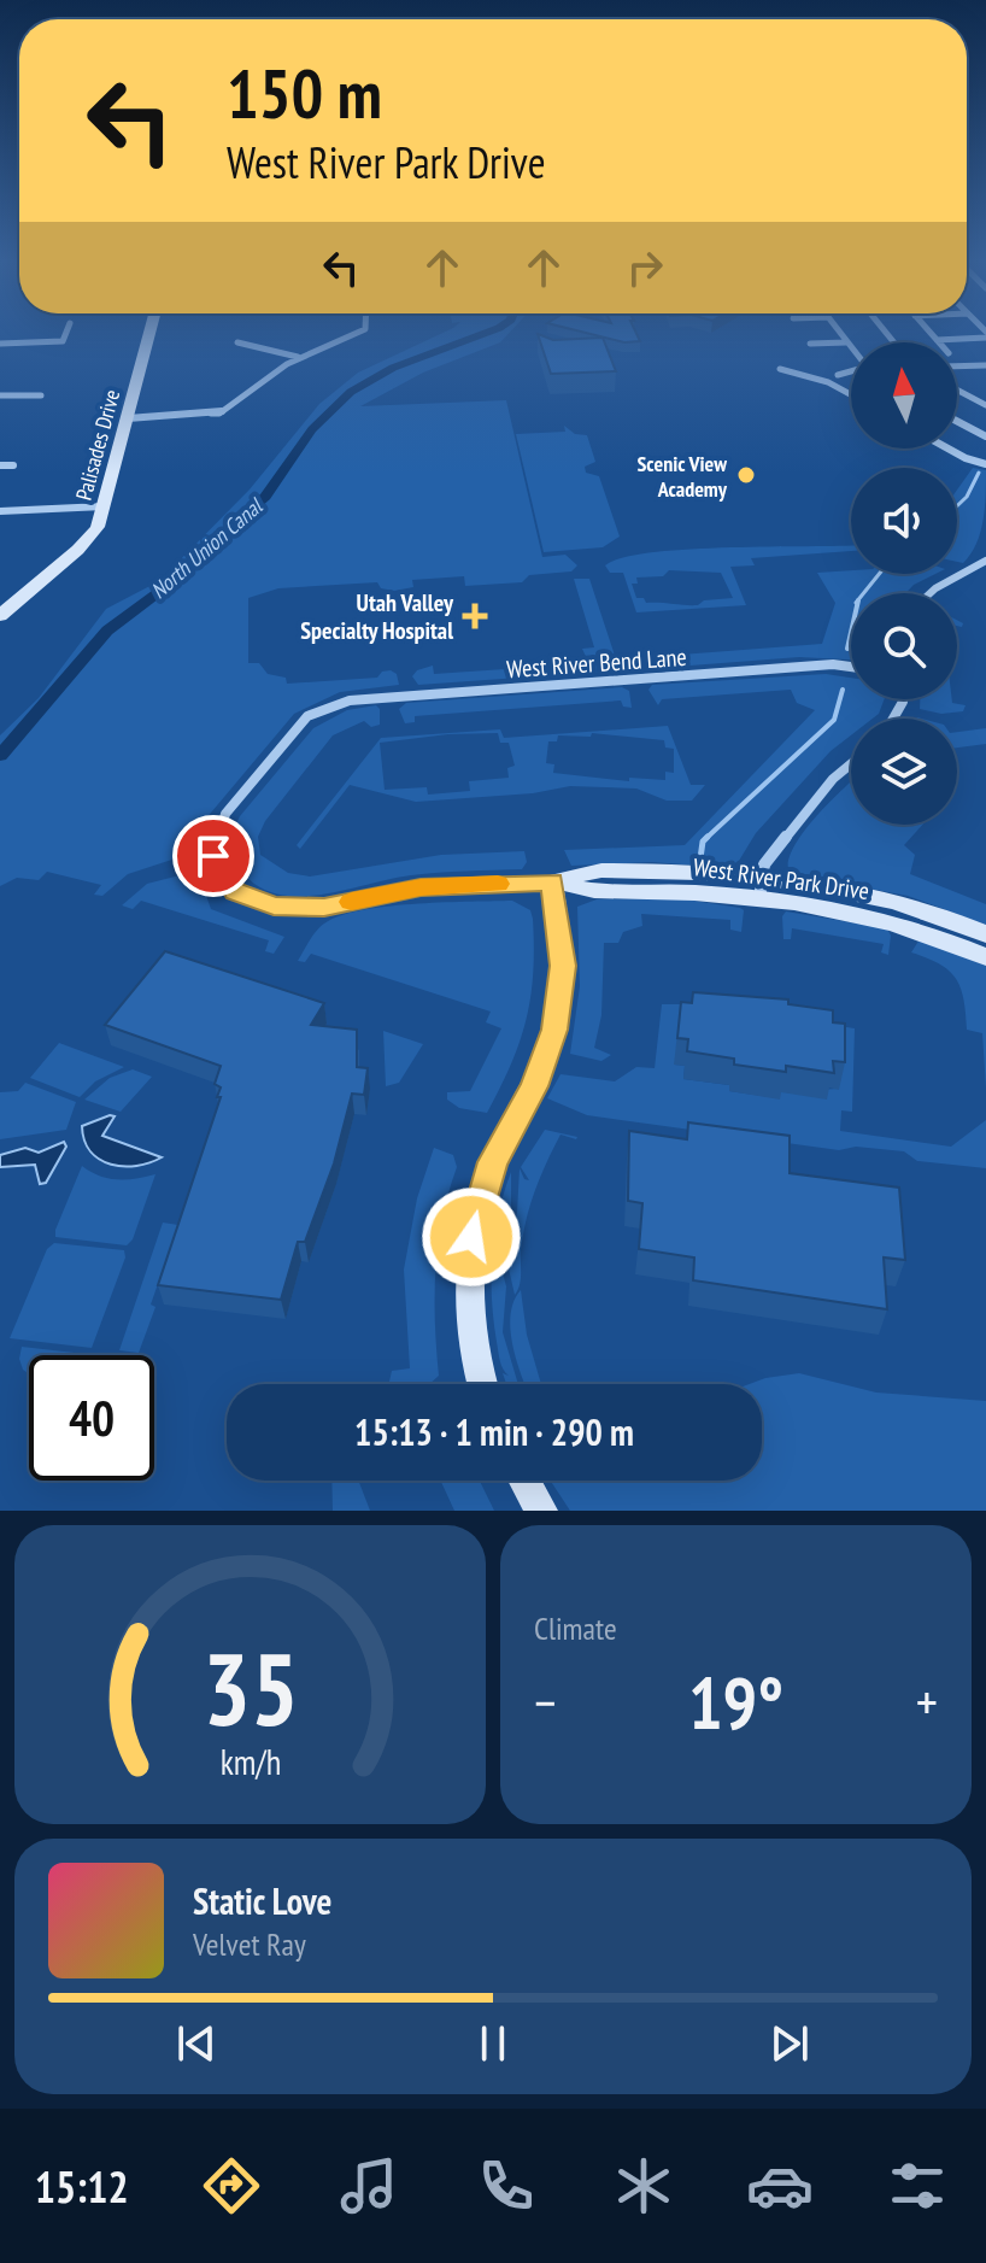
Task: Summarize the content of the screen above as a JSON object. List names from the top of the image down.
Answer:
{
  "streets": {
    "street": ["Palisades Drive", "West River Bend Lane", "West River Park Drive"]
  },
  "crossings": [
    ["West River Bend Lane", "West River Park Drive"]
  ],
  "water": ["North Union Canal"],
  "places": {
    "other": ["Scenic View Academy"],
    "health": ["Utah Valley Specialty Hospital"]
  },
  "north": "top",
  "page": {
    "turn": ["150 m", "West River Park Drive"],
    "limit": "40",
    "trip": "15:13 · 1 min · 290 m",
    "tile": "Climate",
    "heat": ["−", "19°", "+"],
    "song": ["Static Love", "Velvet Ray"],
    "tabs": "15:12",
    "gauge": ["35", "km/h"]
  }
}
